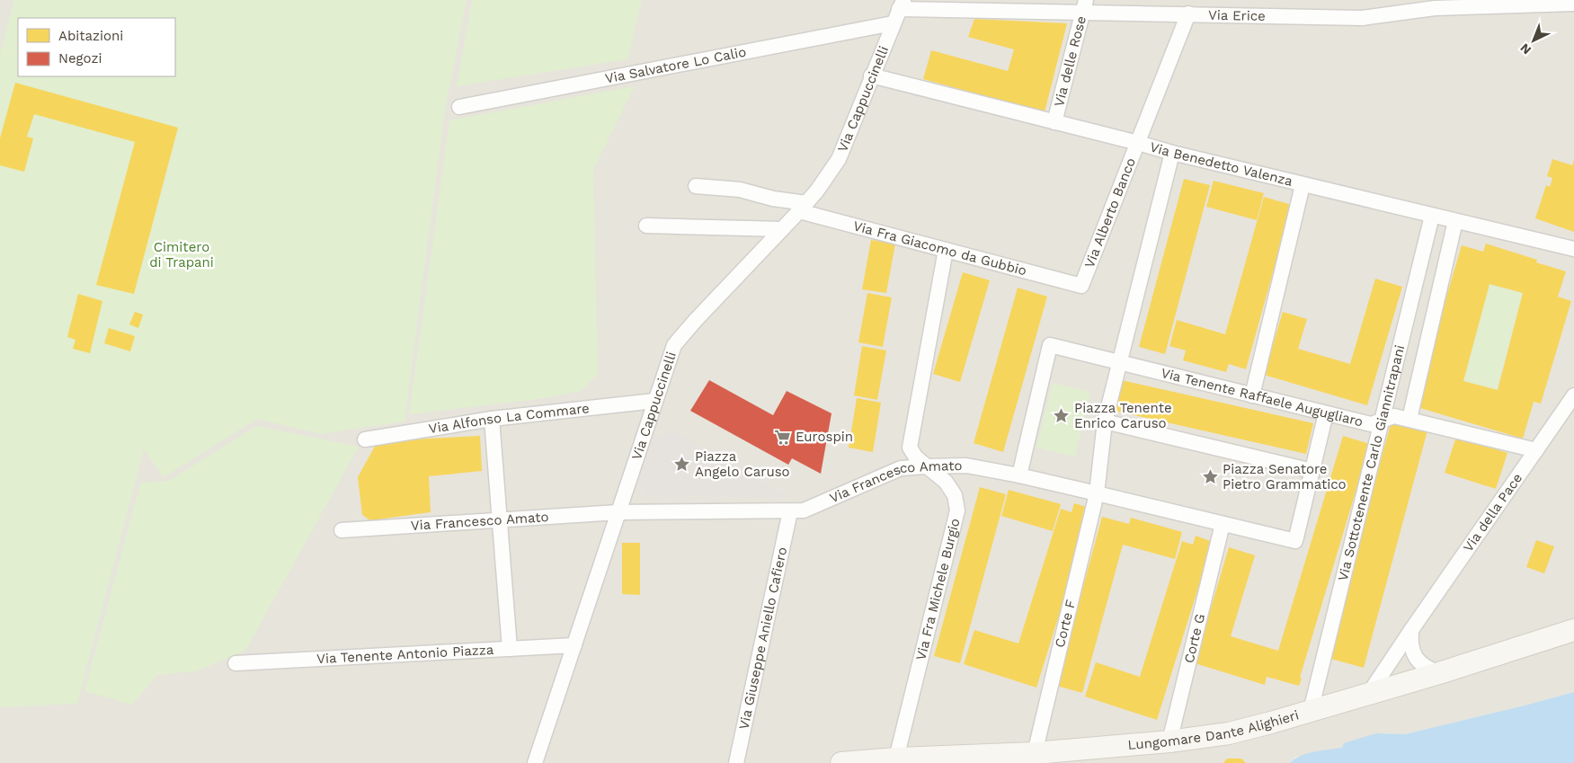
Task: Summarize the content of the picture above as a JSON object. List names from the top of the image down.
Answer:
{
  "streets": {
    "main road": ["Lungomare Dante Alighieri"],
    "street": [
      "Via Erice",
      "Via delle Rose",
      "Via Salvatore Lo Calio",
      "Via Cappuccinelli",
      "Via Benedetto Valenza",
      "Via Alberto Banco",
      "Via Fra Giacomo da Gubbio",
      "Via Tenente Raffaele Augugliaro",
      "Via Alfonso La Commare",
      "Via Sottotenente Carlo Giannitrapani",
      "Via Francesco Amato",
      "Via della Pace",
      "Via Fra Michele Burgio",
      "Corte F",
      "Via Giuseppe Aniello Cafiero",
      "Corte G",
      "Via Tenente Antonio Piazza"
    ]
  },
  "crossings": [
    ["Via Erice", "Via delle Rose"],
    ["Via Erice", "Via Cappuccinelli"],
    ["Via Erice", "Via Alberto Banco"],
    ["Via delle Rose", "Via Benedetto Valenza"],
    ["Via Salvatore Lo Calio", "Via Cappuccinelli"],
    ["Via Cappuccinelli", "Via Benedetto Valenza"],
    ["Via Cappuccinelli", "Via Fra Giacomo da Gubbio"],
    ["Via Cappuccinelli", "Via Alfonso La Commare"],
    ["Via Cappuccinelli", "Via Francesco Amato"],
    ["Via Cappuccinelli", "Via Tenente Antonio Piazza"],
    ["Via Benedetto Valenza", "Via Alberto Banco"],
    ["Via Benedetto Valenza", "Via Sottotenente Carlo Giannitrapani"],
    ["Via Benedetto Valenza", "Corte F"],
    ["Via Alberto Banco", "Via Fra Giacomo da Gubbio"],
    ["Via Fra Giacomo da Gubbio", "Via Fra Michele Burgio"],
    ["Via Tenente Raffaele Augugliaro", "Via Sottotenente Carlo Giannitrapani"],
    ["Via Tenente Raffaele Augugliaro", "Via Francesco Amato"],
    ["Via Tenente Raffaele Augugliaro", "Via della Pace"],
    ["Via Tenente Raffaele Augugliaro", "Corte F"],
    ["Via Sottotenente Carlo Giannitrapani", "Lungomare Dante Alighieri"],
    ["Via Francesco Amato", "Via Fra Michele Burgio"],
    ["Via Francesco Amato", "Corte F"],
    ["Via Francesco Amato", "Via Giuseppe Aniello Cafiero"],
    ["Via Francesco Amato", "Corte G"],
    ["Via della Pace", "Lungomare Dante Alighieri"],
    ["Via Fra Michele Burgio", "Lungomare Dante Alighieri"],
    ["Corte F", "Lungomare Dante Alighieri"],
    ["Corte G", "Lungomare Dante Alighieri"]
  ],
  "parks": ["Cimitero di Trapani"],
  "places": {
    "place": ["Piazza Tenente Enrico Caruso", "Piazza Angelo Caruso", "Piazza Senatore Pietro Grammatico"],
    "supermarket": ["Eurospin"]
  },
  "legend": ["Abitazioni", "Negozi"],
  "north": "bottom left"
}
